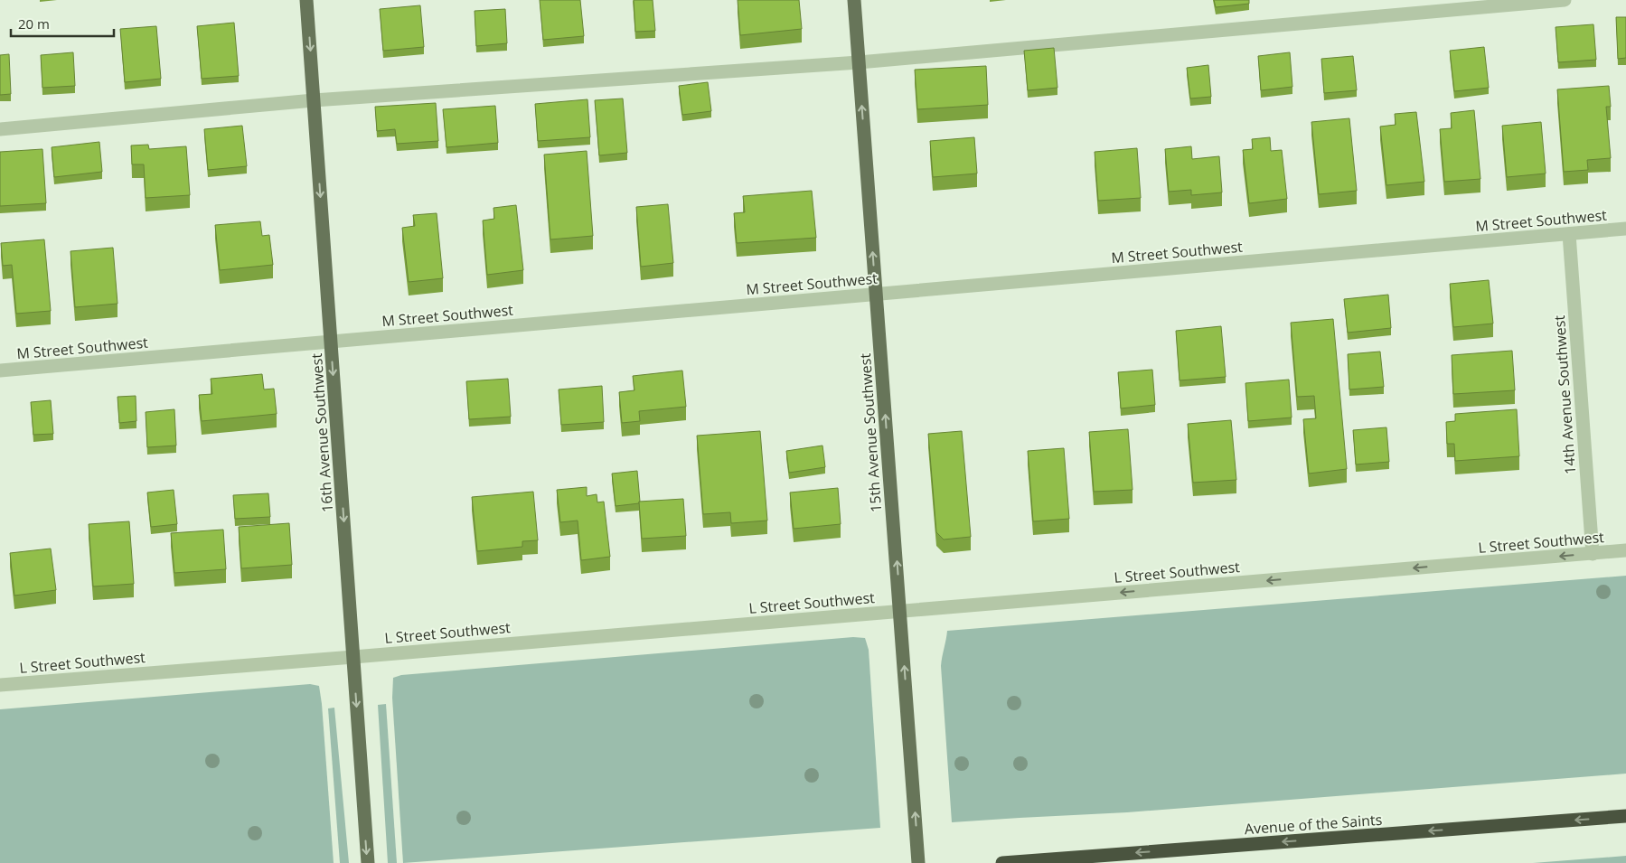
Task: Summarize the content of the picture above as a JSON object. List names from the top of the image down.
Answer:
{
  "streets": {
    "highway": ["Avenue of the Saints"],
    "main road": ["16th Avenue Southwest", "15th Avenue Southwest"],
    "street": ["M Street Southwest", "14th Avenue Southwest", "L Street Southwest"]
  },
  "crossings": [
    ["M Street Southwest", "14th Avenue Southwest"],
    ["M Street Southwest", "16th Avenue Southwest"],
    ["M Street Southwest", "15th Avenue Southwest"],
    ["14th Avenue Southwest", "L Street Southwest"],
    ["16th Avenue Southwest", "L Street Southwest"],
    ["15th Avenue Southwest", "L Street Southwest"]
  ],
  "one_way": [
    "16th Avenue Southwest",
    "15th Avenue Southwest",
    "L Street Southwest",
    "Avenue of the Saints"
  ],
  "scale_bar": "20 m"
}
